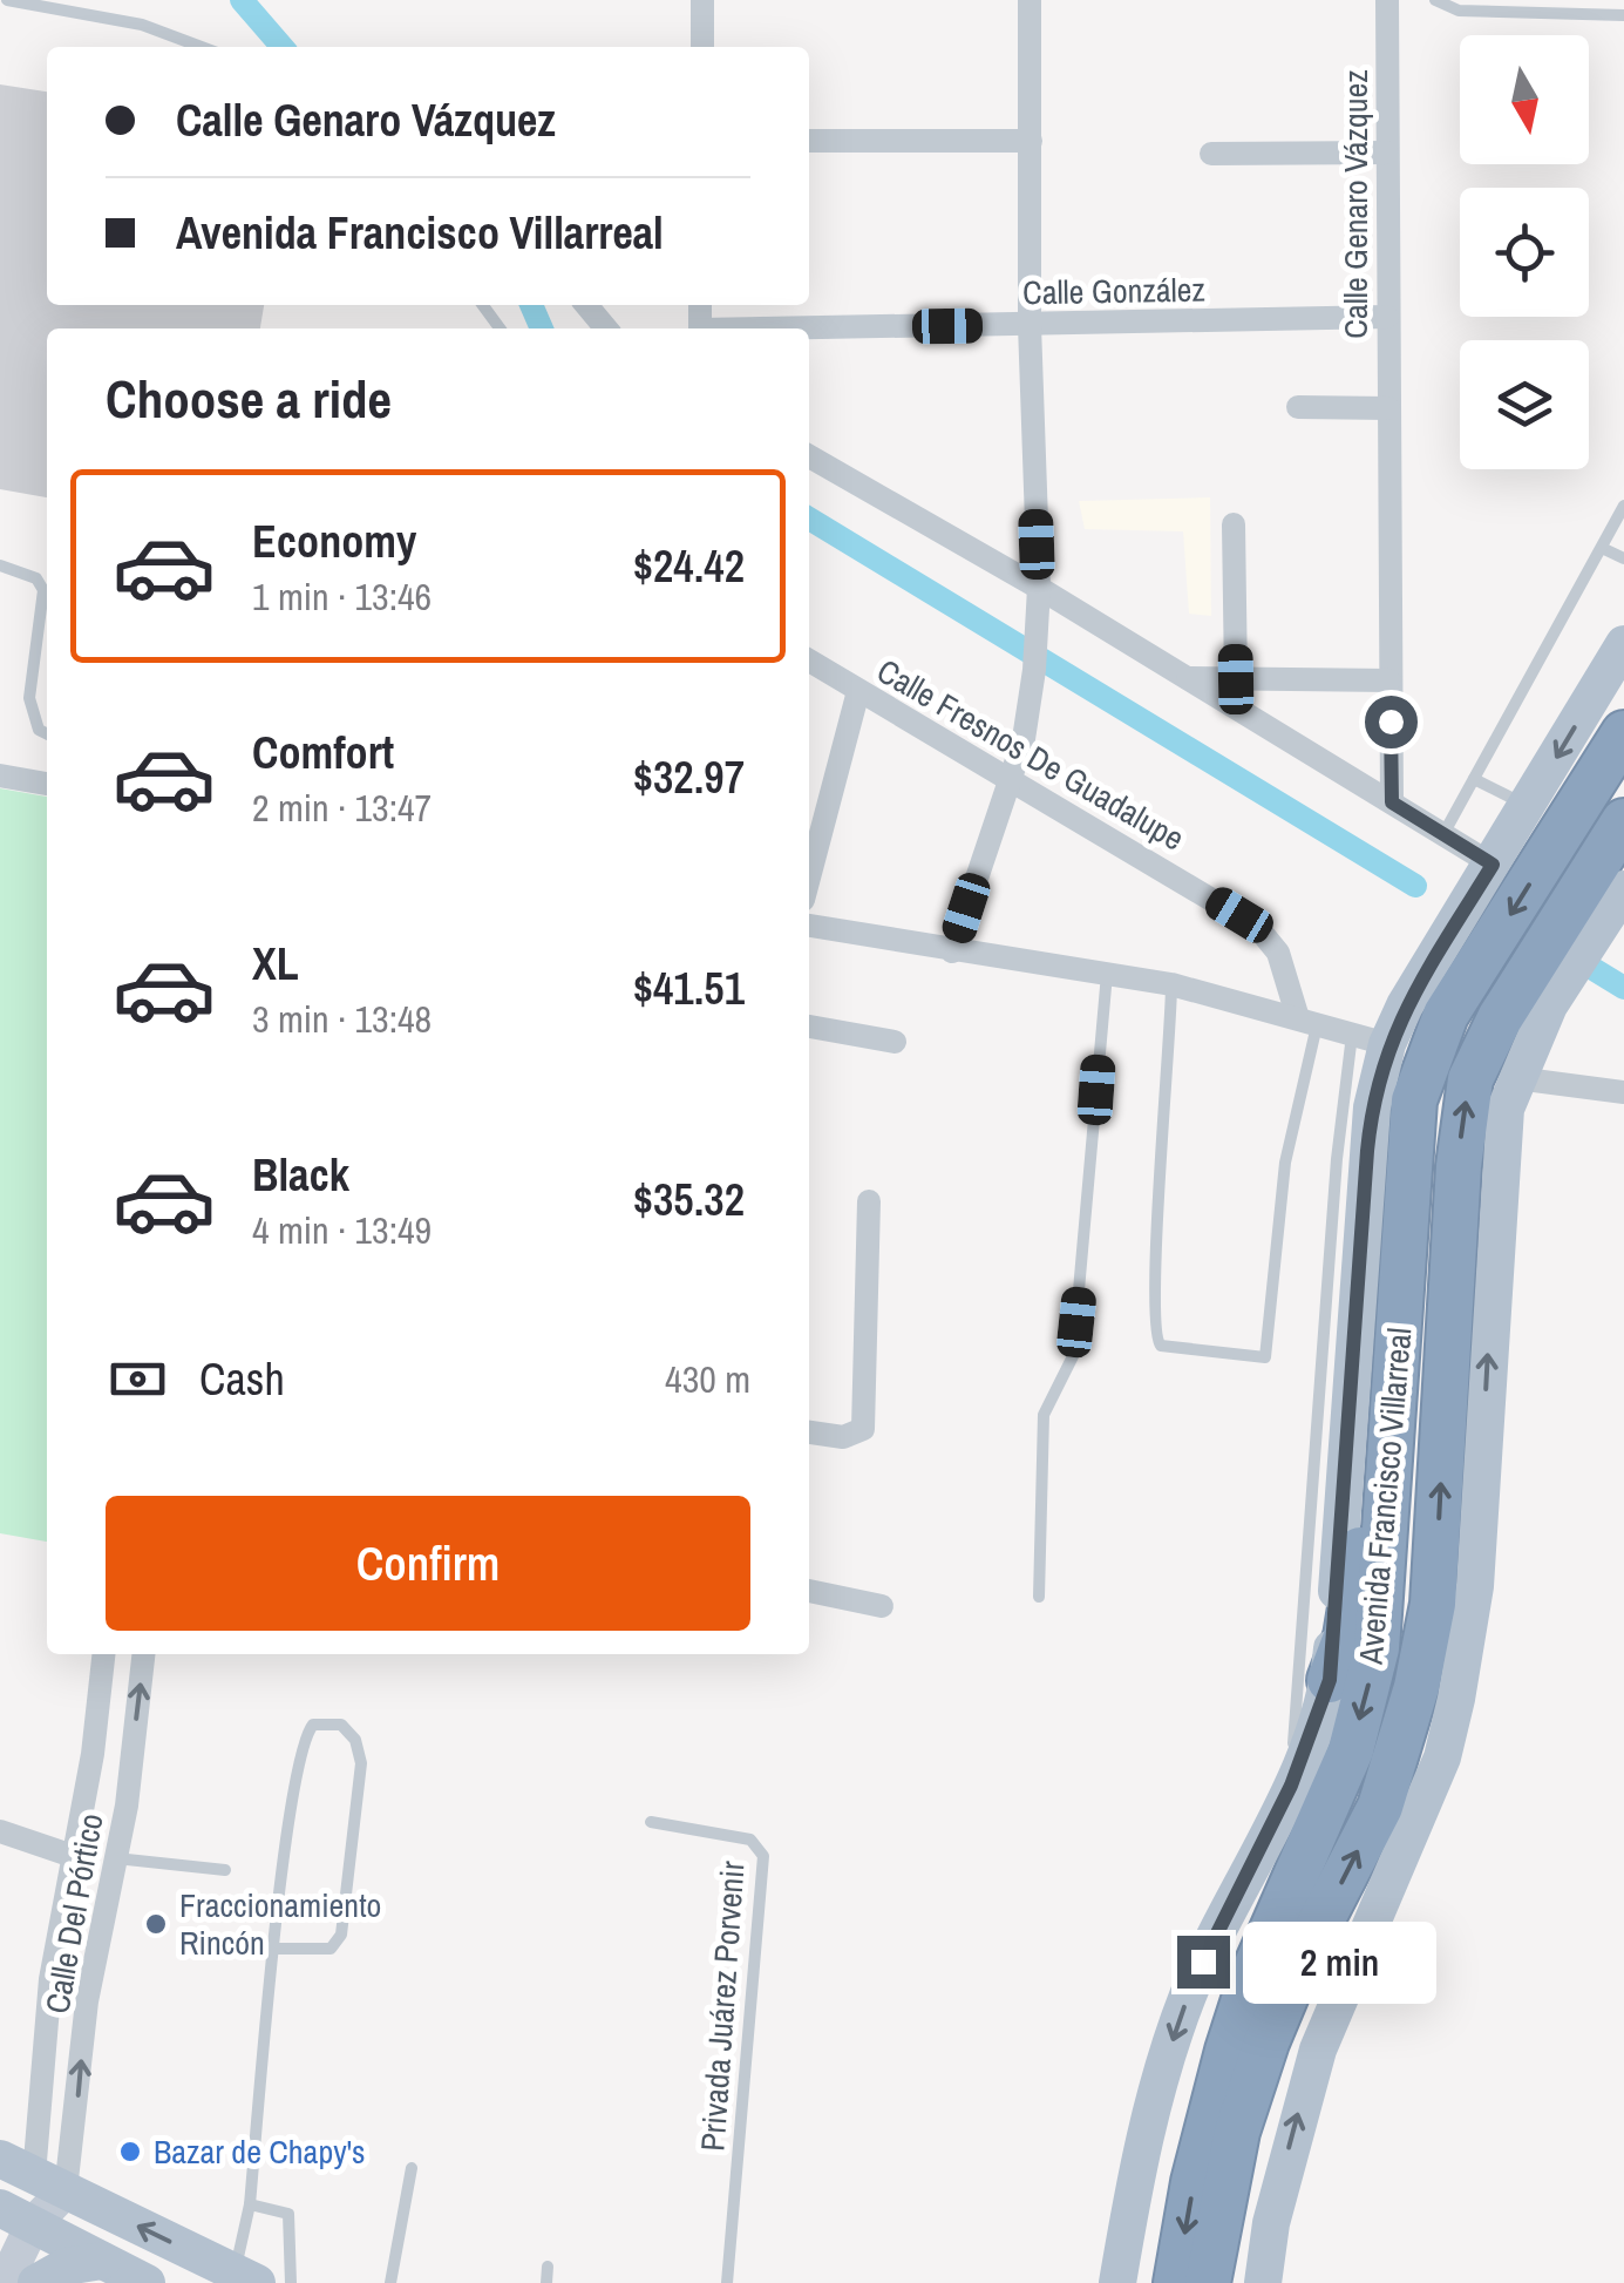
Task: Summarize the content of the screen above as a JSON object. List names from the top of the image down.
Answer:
{
  "streets": {
    "highway": ["Avenida Francisco Villarreal"],
    "street": [
      "Calle Genaro Vázquez",
      "Calle González",
      "Calle Fresnos De Guadalupe",
      "Calle Del Pórtico"
    ],
    "lane": ["Privada Juárez Porvenir"]
  },
  "crossings": [
    ["Calle Genaro Vázquez", "Calle González"]
  ],
  "places": ["Fraccionamiento Rincón", "Bazar de Chapy's"],
  "north": "bottom",
  "page": {
    "banner": ["Calle Genaro Vázquez", "Avenida Francisco Villarreal"],
    "heading": "Choose a ride",
    "list": [
      {
        "name": "Economy",
        "note": "1 min · 13:46",
        "value": "$24.42"
      },
      {
        "name": "Comfort",
        "note": "2 min · 13:47",
        "value": "$32.97"
      },
      {
        "name": "XL",
        "note": "3 min · 13:48",
        "value": "$41.51"
      },
      {
        "name": "Black",
        "note": "4 min · 13:49",
        "value": "$35.32"
      }
    ],
    "pay": ["Cash", "430 m"],
    "buttons": "Confirm",
    "bubble": "2 min"
  }
}
